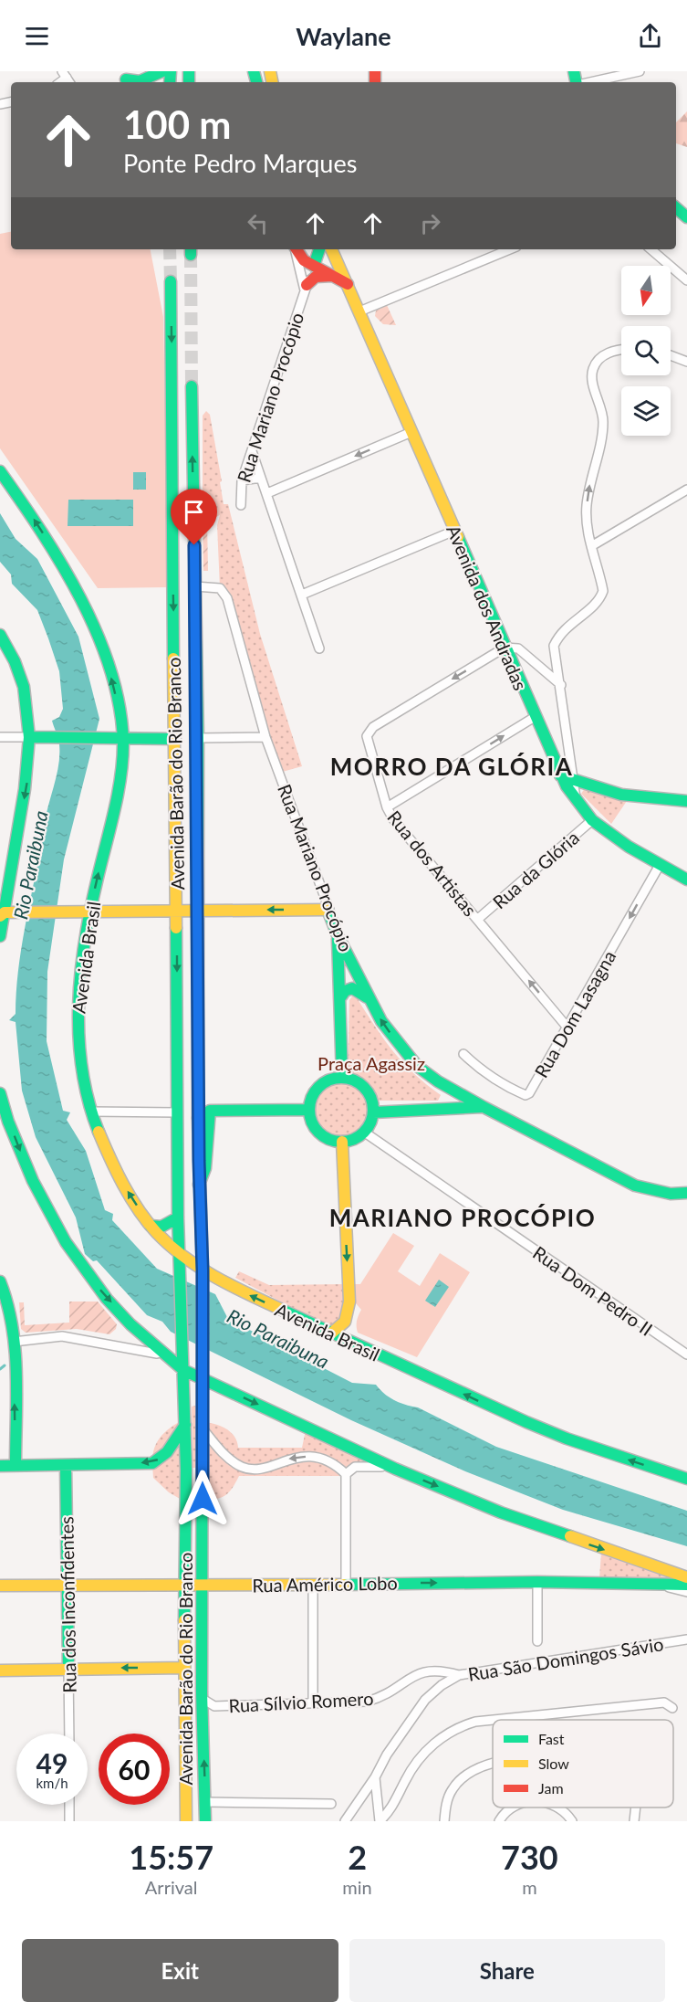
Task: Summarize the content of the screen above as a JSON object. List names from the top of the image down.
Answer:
{
  "streets": {
    "main road": [
      "Rua Mariano Procópio",
      "Avenida dos Andradas",
      "Avenida Barão do Rio Branco",
      "Avenida Brasil",
      "Rua Américo Lobo",
      "Rua dos Inconfidentes"
    ],
    "street": [
      "Rua dos Artistas",
      "Rua da Glória",
      "Rua Dom Lasagna",
      "Rua Dom Pedro II",
      "Rua São Domingos Sávio",
      "Rua Sílvio Romero"
    ]
  },
  "crossings": [
    ["Rua Mariano Procópio", "Avenida Barão do Rio Branco"],
    ["Avenida dos Andradas", "Rua dos Artistas"],
    ["Avenida dos Andradas", "Rua da Glória"],
    ["Avenida dos Andradas", "Rua Dom Lasagna"],
    ["Avenida Barão do Rio Branco", "Avenida Brasil"],
    ["Avenida Barão do Rio Branco", "Rua Américo Lobo"],
    ["Avenida Barão do Rio Branco", "Rua Sílvio Romero"],
    ["Rua dos Artistas", "Rua da Glória"],
    ["Rua dos Artistas", "Rua Dom Lasagna"],
    ["Rua Américo Lobo", "Rua dos Inconfidentes"],
    ["Rua São Domingos Sávio", "Rua Sílvio Romero"]
  ],
  "one_way": ["Rua Dom Lasagna"],
  "districts": ["MORRO DA GLÓRIA", "MARIANO PROCÓPIO"],
  "water": ["Rio Paraibuna"],
  "parks": ["Praça Agassiz"],
  "legend": ["Fast", "Slow", "Jam"],
  "north": "bottom",
  "page": {
    "header": "Waylane",
    "turn": ["100 m", "Ponte Pedro Marques"],
    "speed": "49 km/h",
    "limit": "60",
    "eta": [
      "15:57",
      "Arrival",
      "2",
      "min",
      "730",
      "m"
    ],
    "buttons": ["Exit", "Share"]
  }
}
